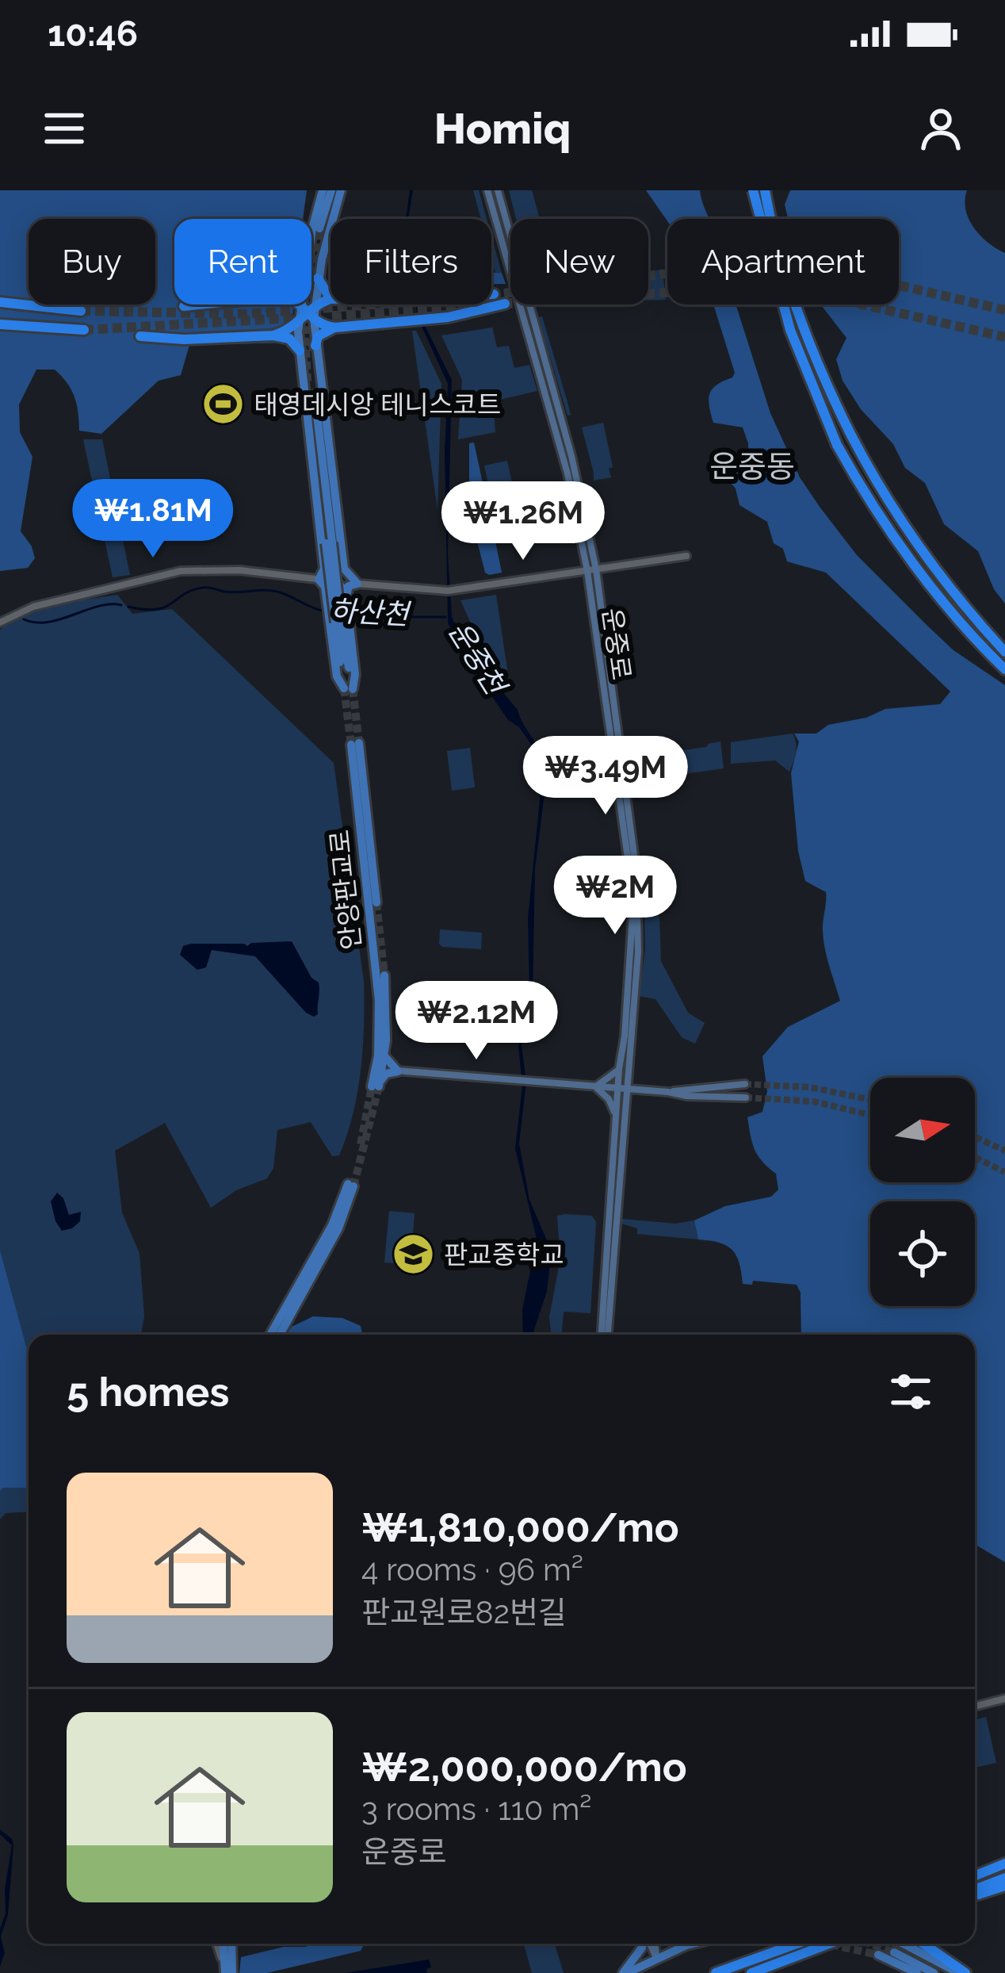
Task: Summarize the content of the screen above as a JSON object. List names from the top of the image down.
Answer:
{
  "streets": {
    "main road": ["운중로", "안양판교로"]
  },
  "districts": ["운중동"],
  "water": ["하산천", "운중천"],
  "places": {
    "sports": ["태영데시앙 테니스코트"],
    "school or university": ["판교중학교"]
  },
  "north": "right",
  "page": {
    "status": "10:46",
    "header": "Homiq",
    "chip": [
      "Buy",
      "Rent",
      "Filters",
      "New",
      "Apartment"
    ],
    "price": [
      "₩1.81M",
      "₩1.26M",
      "₩3.49M",
      "₩2M",
      "₩2.12M"
    ],
    "heading": "5 homes",
    "list": [
      {
        "name": "₩1,810,000/mo",
        "note": "4 rooms · 96 m² · 판교원로82번길"
      },
      {
        "name": "₩2,000,000/mo",
        "note": "3 rooms · 110 m² · 운중로"
      }
    ]
  }
}
